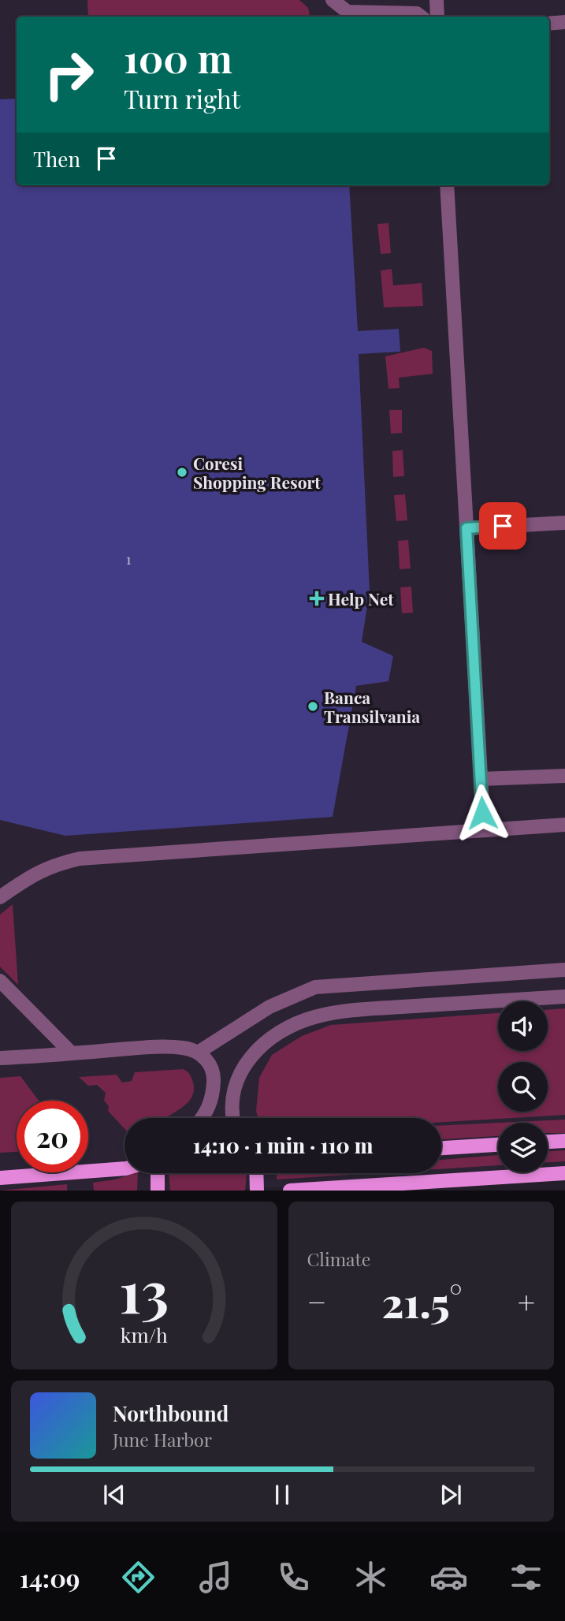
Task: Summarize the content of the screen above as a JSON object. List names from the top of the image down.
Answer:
{
  "places": {
    "other": ["Coresi Shopping Resort", "Banca Transilvania"],
    "health": ["Help Net"]
  },
  "house_numbers": ["1"],
  "page": {
    "turn": ["100 m", "Turn right"],
    "then": "Then",
    "limit": "20",
    "trip": "14:10 · 1 min · 110 m",
    "tile": "Climate",
    "heat": ["−", "21.5°", "+"],
    "song": ["Northbound", "June Harbor"],
    "tabs": "14:09",
    "gauge": ["13", "km/h"]
  }
}
